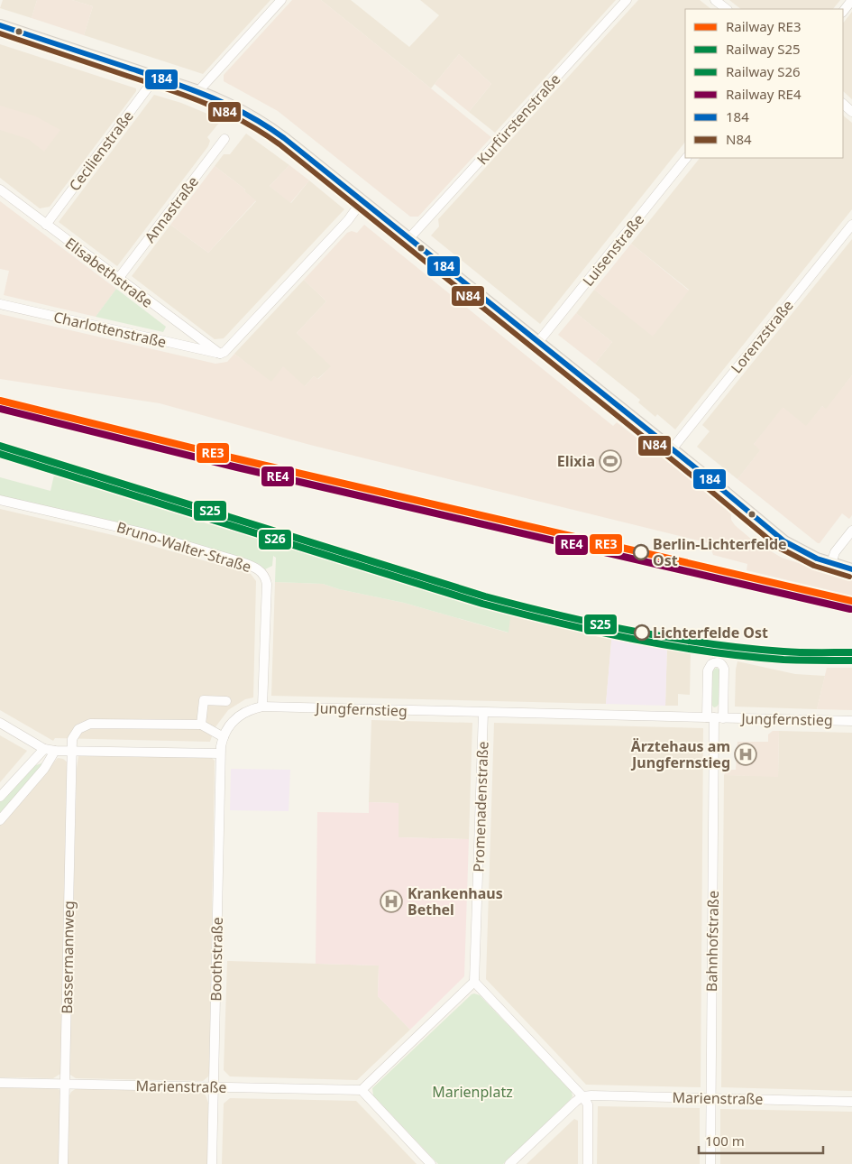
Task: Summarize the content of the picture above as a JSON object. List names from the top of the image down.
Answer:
{
  "streets": {
    "street": [
      "Kurfürstenstraße",
      "Cecilienstraße",
      "Annastraße",
      "Luisenstraße",
      "Elisabethstraße",
      "Charlottenstraße",
      "Lorenzstraße",
      "Bruno-Walter-Straße",
      "Jungfernstieg",
      "Promenadenstraße",
      "Bahnhofstraße",
      "Bassermannweg",
      "Boothstraße",
      "Marienstraße"
    ]
  },
  "crossings": [
    ["Cecilienstraße", "Elisabethstraße"],
    ["Annastraße", "Elisabethstraße"],
    ["Elisabethstraße", "Charlottenstraße"],
    ["Bruno-Walter-Straße", "Jungfernstieg"],
    ["Jungfernstieg", "Promenadenstraße"],
    ["Jungfernstieg", "Bahnhofstraße"],
    ["Jungfernstieg", "Boothstraße"],
    ["Bahnhofstraße", "Marienstraße"],
    ["Bassermannweg", "Marienstraße"],
    ["Boothstraße", "Marienstraße"]
  ],
  "parks": ["Marienplatz"],
  "places": {
    "sports": ["Elixia"],
    "other": ["Berlin-Lichterfelde Ost", "Lichterfelde Ost"],
    "hospital": ["Ärztehaus am Jungfernstieg", "Krankenhaus Bethel"]
  },
  "lines": [
    "transit line 184",
    "transit line N84",
    "rail line RE3",
    "rail line RE4",
    "rail line S25",
    "rail line S26"
  ],
  "legend": [
    "Railway RE3",
    "Railway S25",
    "Railway S26",
    "Railway RE4",
    "184",
    "N84"
  ],
  "scale_bar": "100 m"
}
